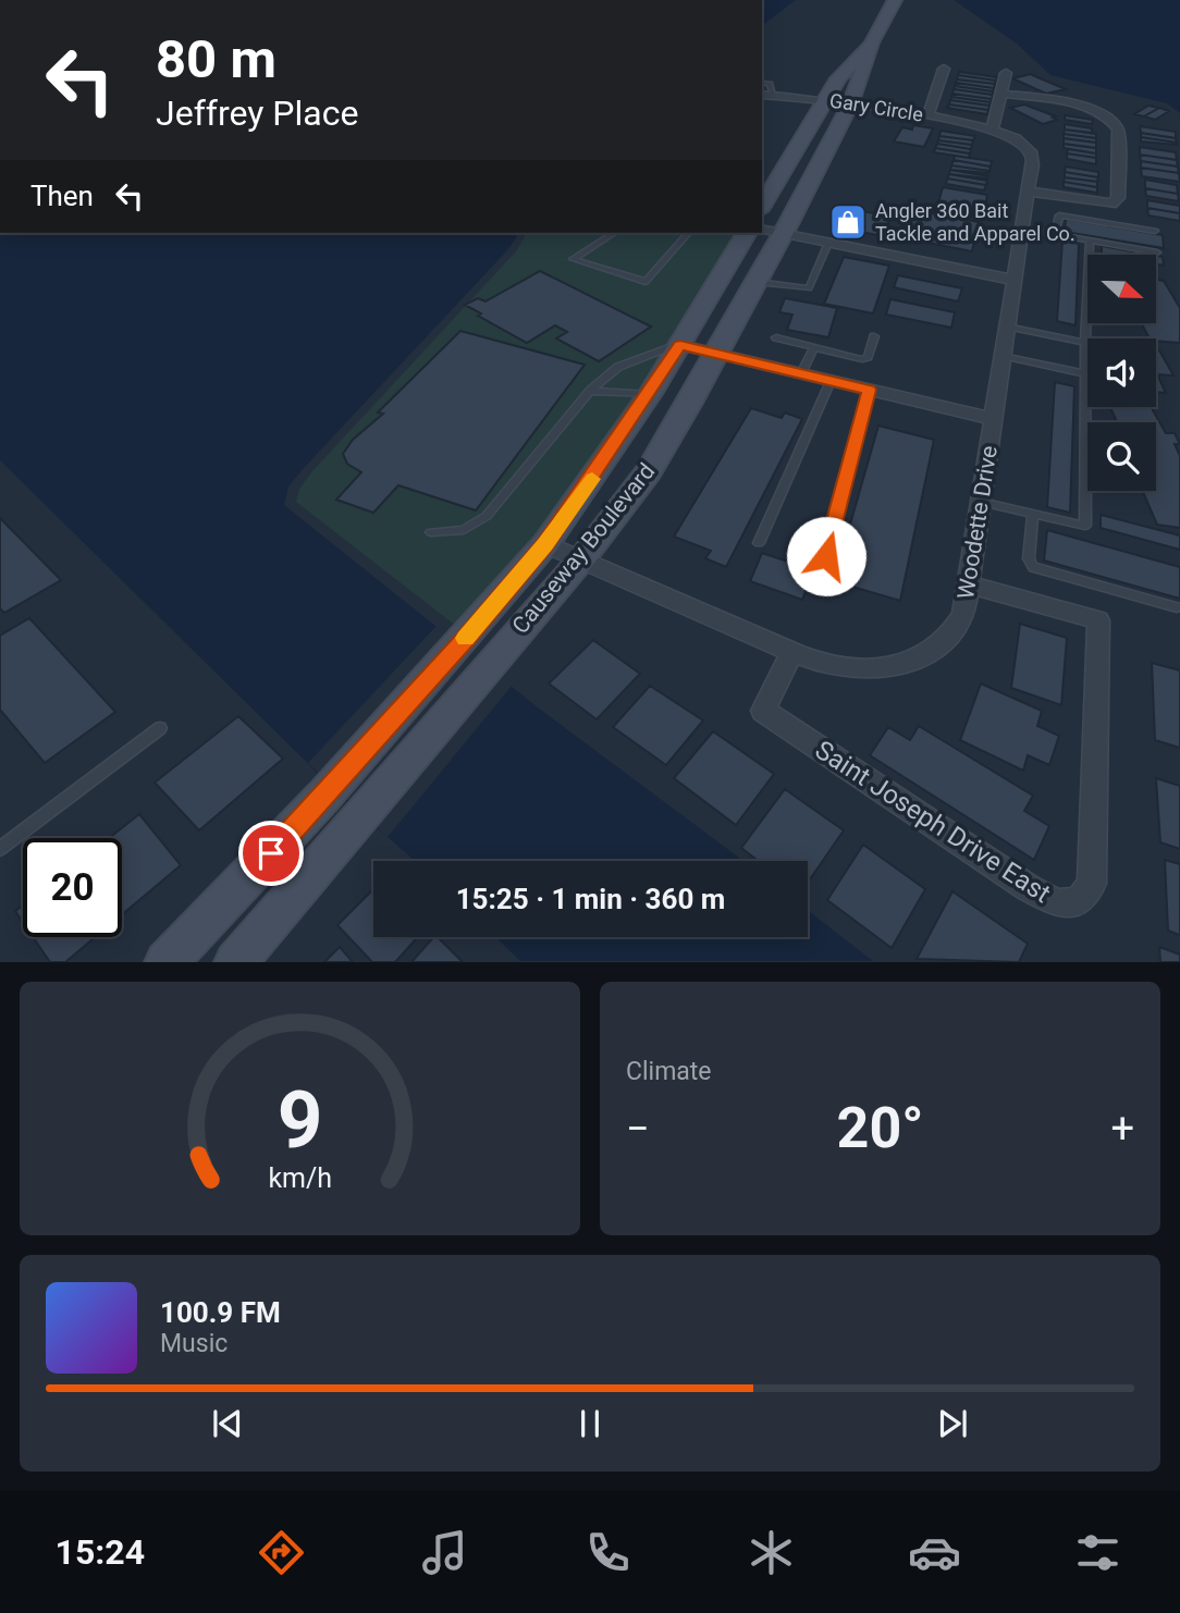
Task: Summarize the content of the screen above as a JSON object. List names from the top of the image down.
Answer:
{
  "streets": {
    "street": [
      "Gary Circle",
      "Woodette Drive",
      "Causeway Boulevard",
      "Saint Joseph Drive East"
    ]
  },
  "crossings": [
    ["Gary Circle", "Woodette Drive"],
    ["Gary Circle", "Causeway Boulevard"],
    ["Woodette Drive", "Causeway Boulevard"],
    ["Woodette Drive", "Saint Joseph Drive East"]
  ],
  "places": {
    "shop": ["Angler 360 Bait Tackle and Apparel Co."]
  },
  "north": "right",
  "page": {
    "turn": ["80 m", "Jeffrey Place"],
    "then": "Then",
    "limit": "20",
    "trip": "15:25 · 1 min · 360 m",
    "tile": "Climate",
    "heat": ["−", "20°", "+"],
    "song": ["100.9 FM", "Music"],
    "tabs": "15:24",
    "gauge": ["9", "km/h"]
  }
}
